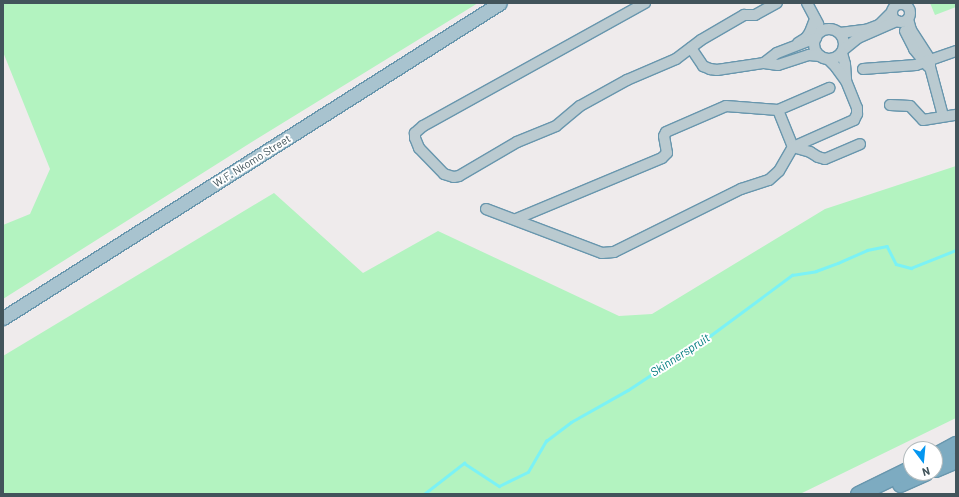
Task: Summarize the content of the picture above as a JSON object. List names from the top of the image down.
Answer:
{
  "streets": {
    "main road": ["W.F. Nkomo Street"]
  },
  "water": ["Skinnerspruit"],
  "north": "bottom"
}
